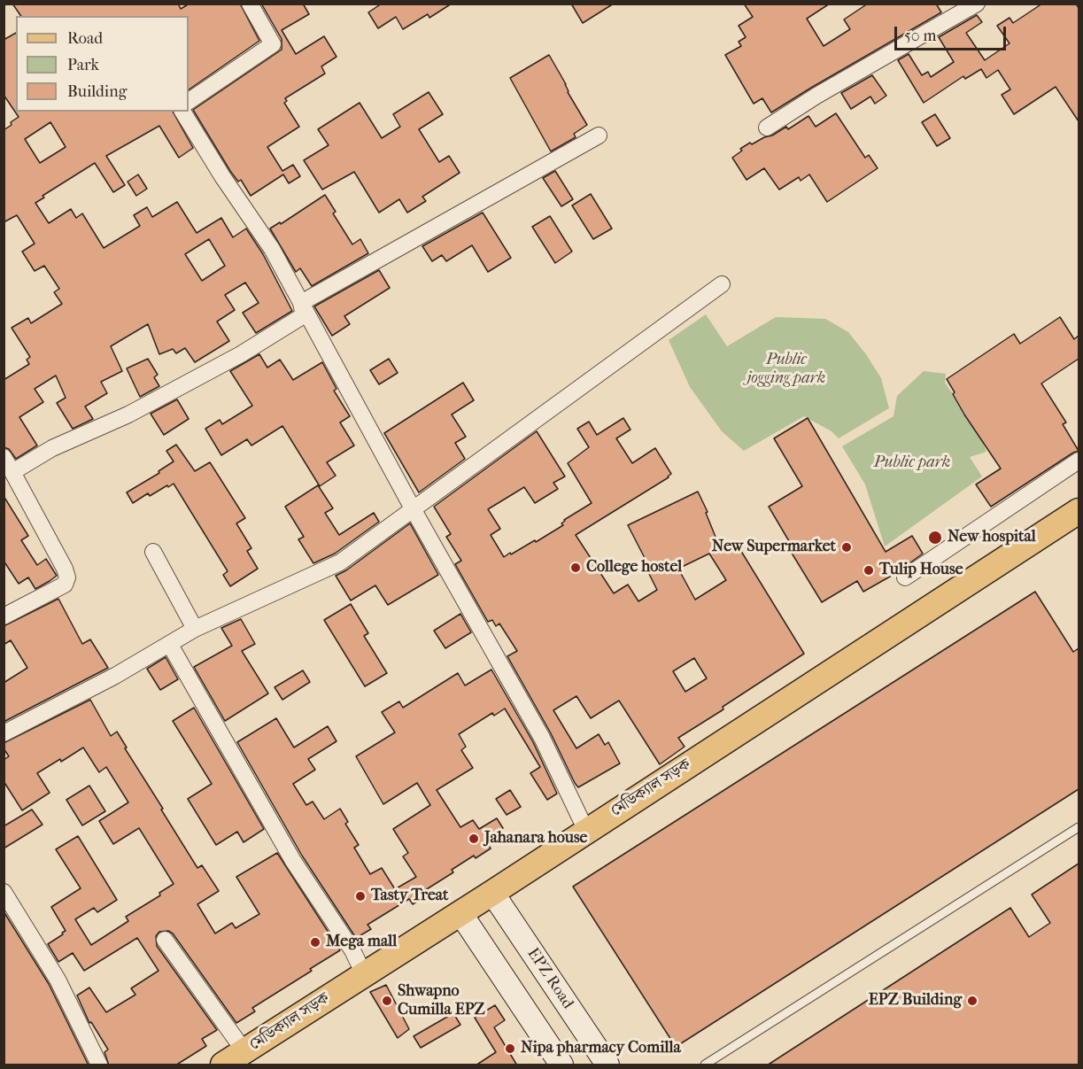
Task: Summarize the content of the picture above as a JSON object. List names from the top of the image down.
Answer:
{
  "streets": {
    "main road": ["মেডিক্যাল সড়ক", "EPZ Road"]
  },
  "crossings": [
    ["মেডিক্যাল সড়ক", "EPZ Road"]
  ],
  "parks": ["Public jogging park", "Public park"],
  "places": [
    "New hospital",
    "New Supermarket",
    "College hostel",
    "Tulip House",
    "Jahanara house",
    "Tasty Treat",
    "Mega mall",
    "Shwapno Cumilla EPZ",
    "EPZ Building",
    "Nipa pharmacy Comilla"
  ],
  "legend": ["Road", "Park", "Building"],
  "scale_bar": "50 m"
}
